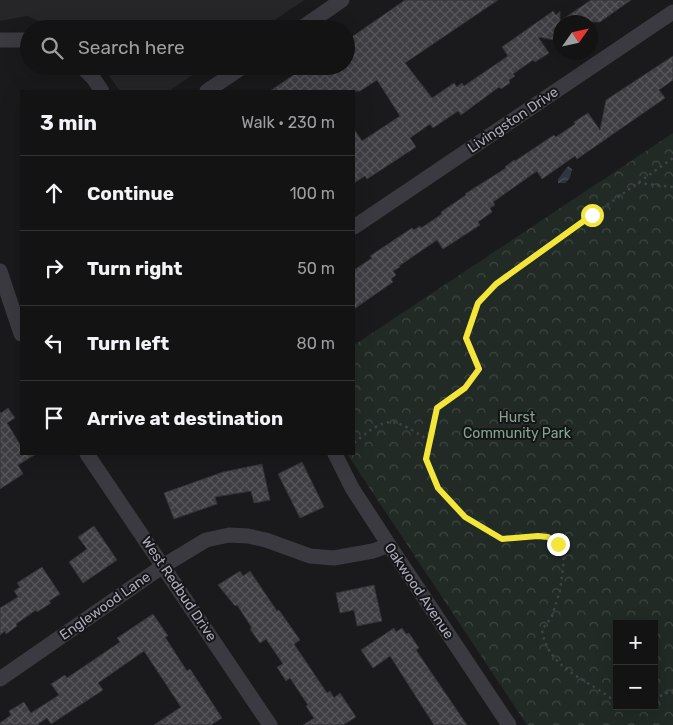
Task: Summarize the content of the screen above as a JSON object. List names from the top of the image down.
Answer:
{
  "streets": {
    "street": [
      "Livingston Drive",
      "West Redbud Drive",
      "Oakwood Avenue",
      "Englewood Lane"
    ]
  },
  "crossings": [
    ["West Redbud Drive", "Englewood Lane"],
    ["Oakwood Avenue", "Englewood Lane"]
  ],
  "parks": ["Hurst Community Park"],
  "north": "top right",
  "page": {
    "search": "Search here",
    "heading": ["3 min", "Walk · 230 m"],
    "list": [
      ["Continue", "100 m"],
      ["Turn right", "50 m"],
      ["Turn left", "80 m"],
      "Arrive at destination"
    ],
    "map_buttons": ["+", "−"]
  }
}
